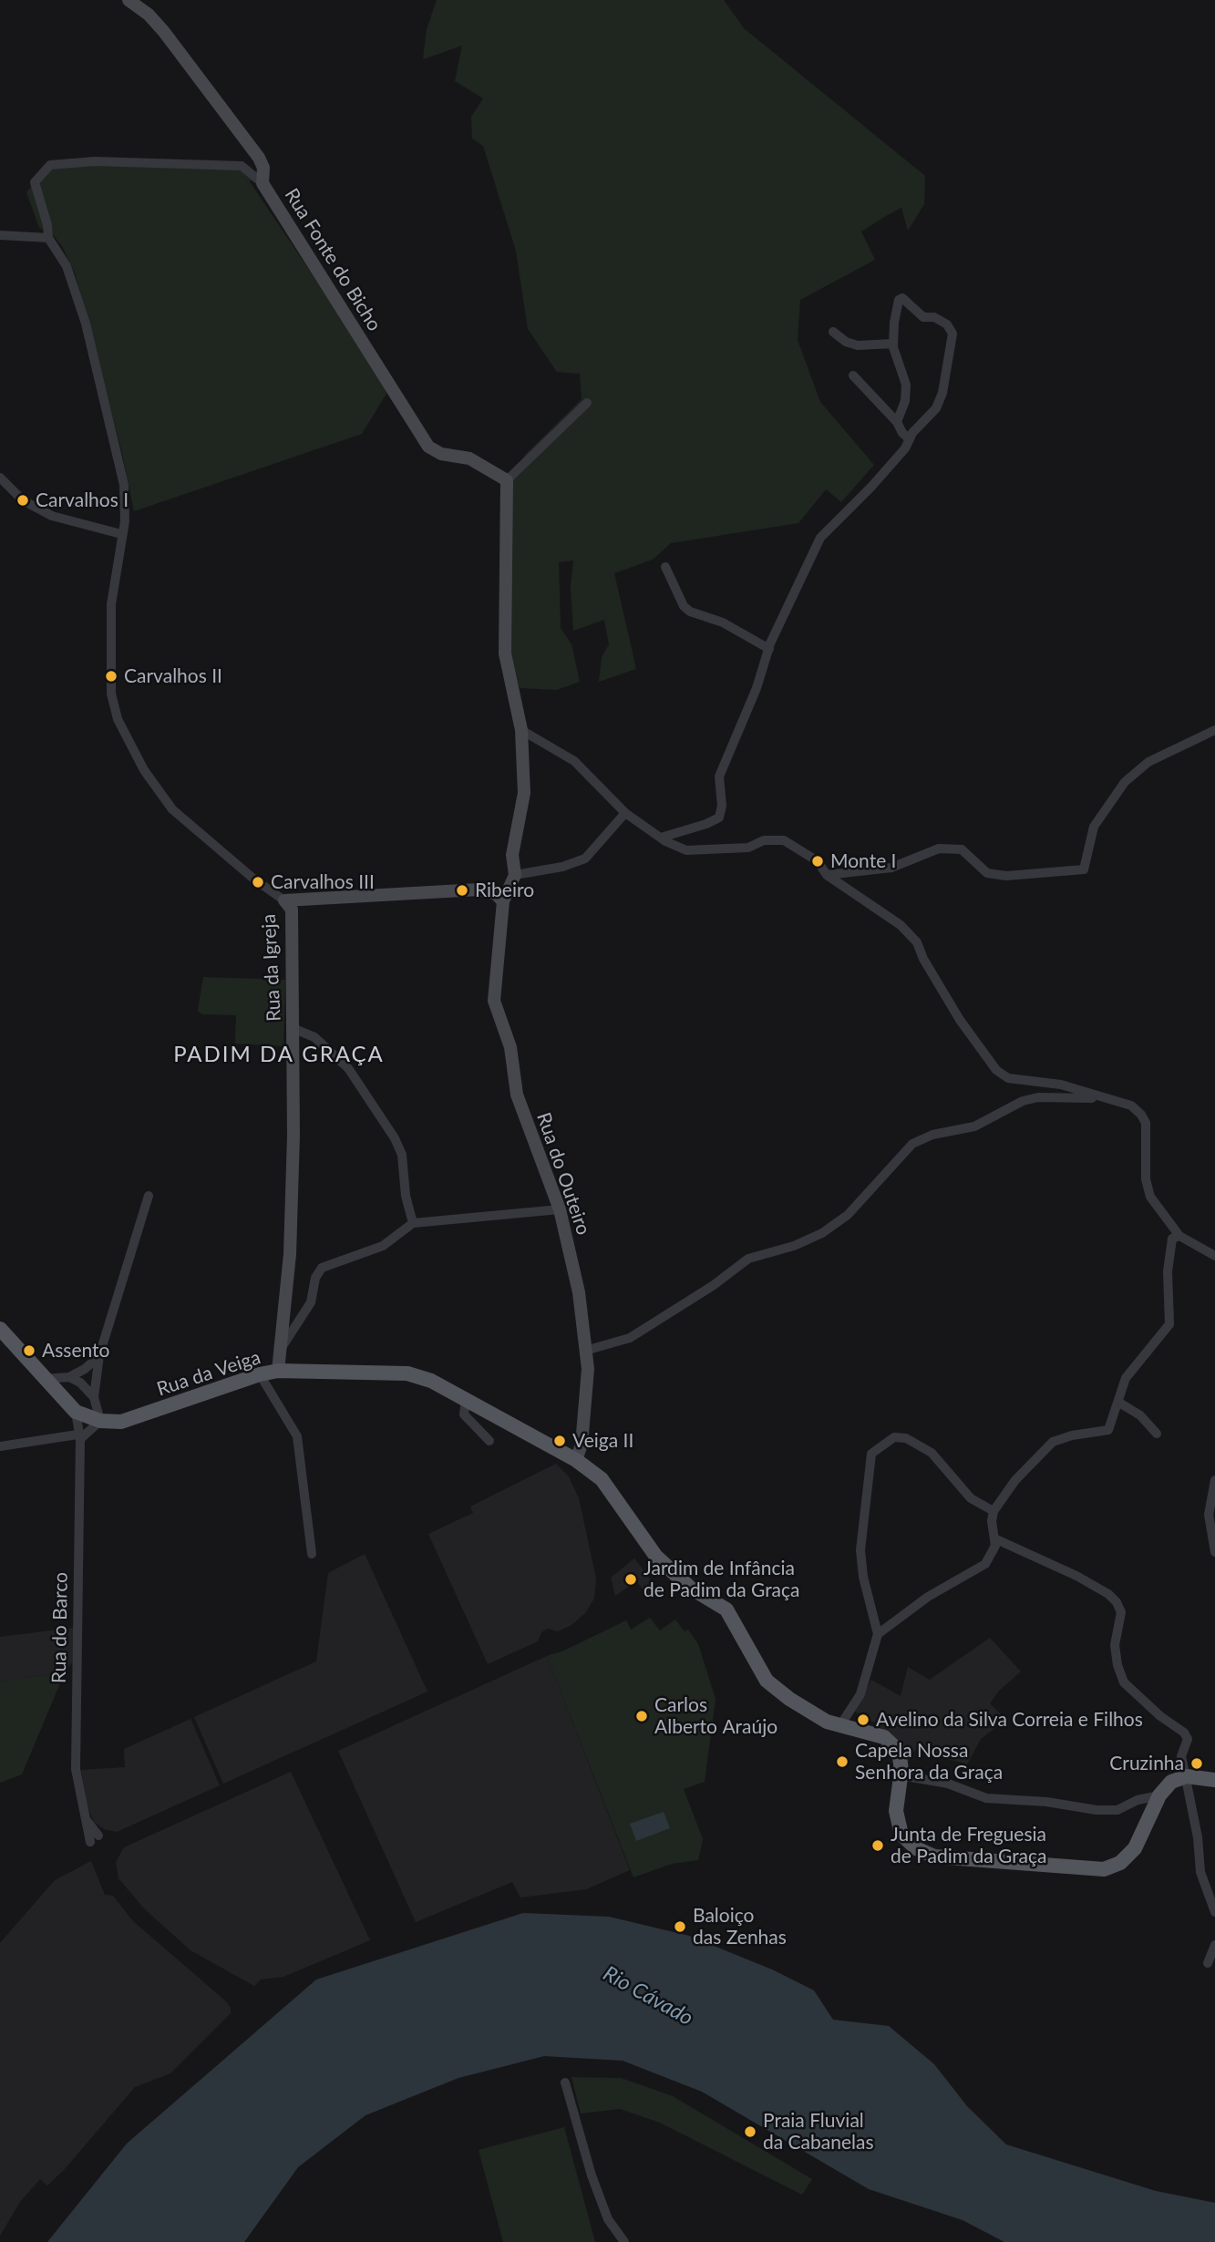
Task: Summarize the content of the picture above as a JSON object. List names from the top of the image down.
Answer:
{
  "streets": {
    "main road": ["Rua da Veiga"],
    "street": [
      "Rua Fonte do Bicho",
      "Rua da Igreja",
      "Rua do Outeiro",
      "Rua do Barco"
    ]
  },
  "crossings": [
    ["Rua da Igreja", "Rua do Outeiro"],
    ["Rua da Igreja", "Rua da Veiga"],
    ["Rua do Outeiro", "Rua da Veiga"],
    ["Rua da Veiga", "Rua do Barco"]
  ],
  "districts": ["PADIM DA GRAÇA"],
  "water": ["Rio Cávado"],
  "places": [
    "Carvalhos I",
    "Carvalhos II",
    "Monte I",
    "Carvalhos III",
    "Ribeiro",
    "Assento",
    "Veiga II",
    "Jardim de Infância de Padim da Graça",
    "Carlos Alberto Araújo",
    "Avelino da Silva Correia e Filhos",
    "Capela Nossa Senhora da Graça",
    "Cruzinha",
    "Junta de Freguesia de Padim da Graça",
    "Baloiço das Zenhas",
    "Praia Fluvial da Cabanelas"
  ]
}
